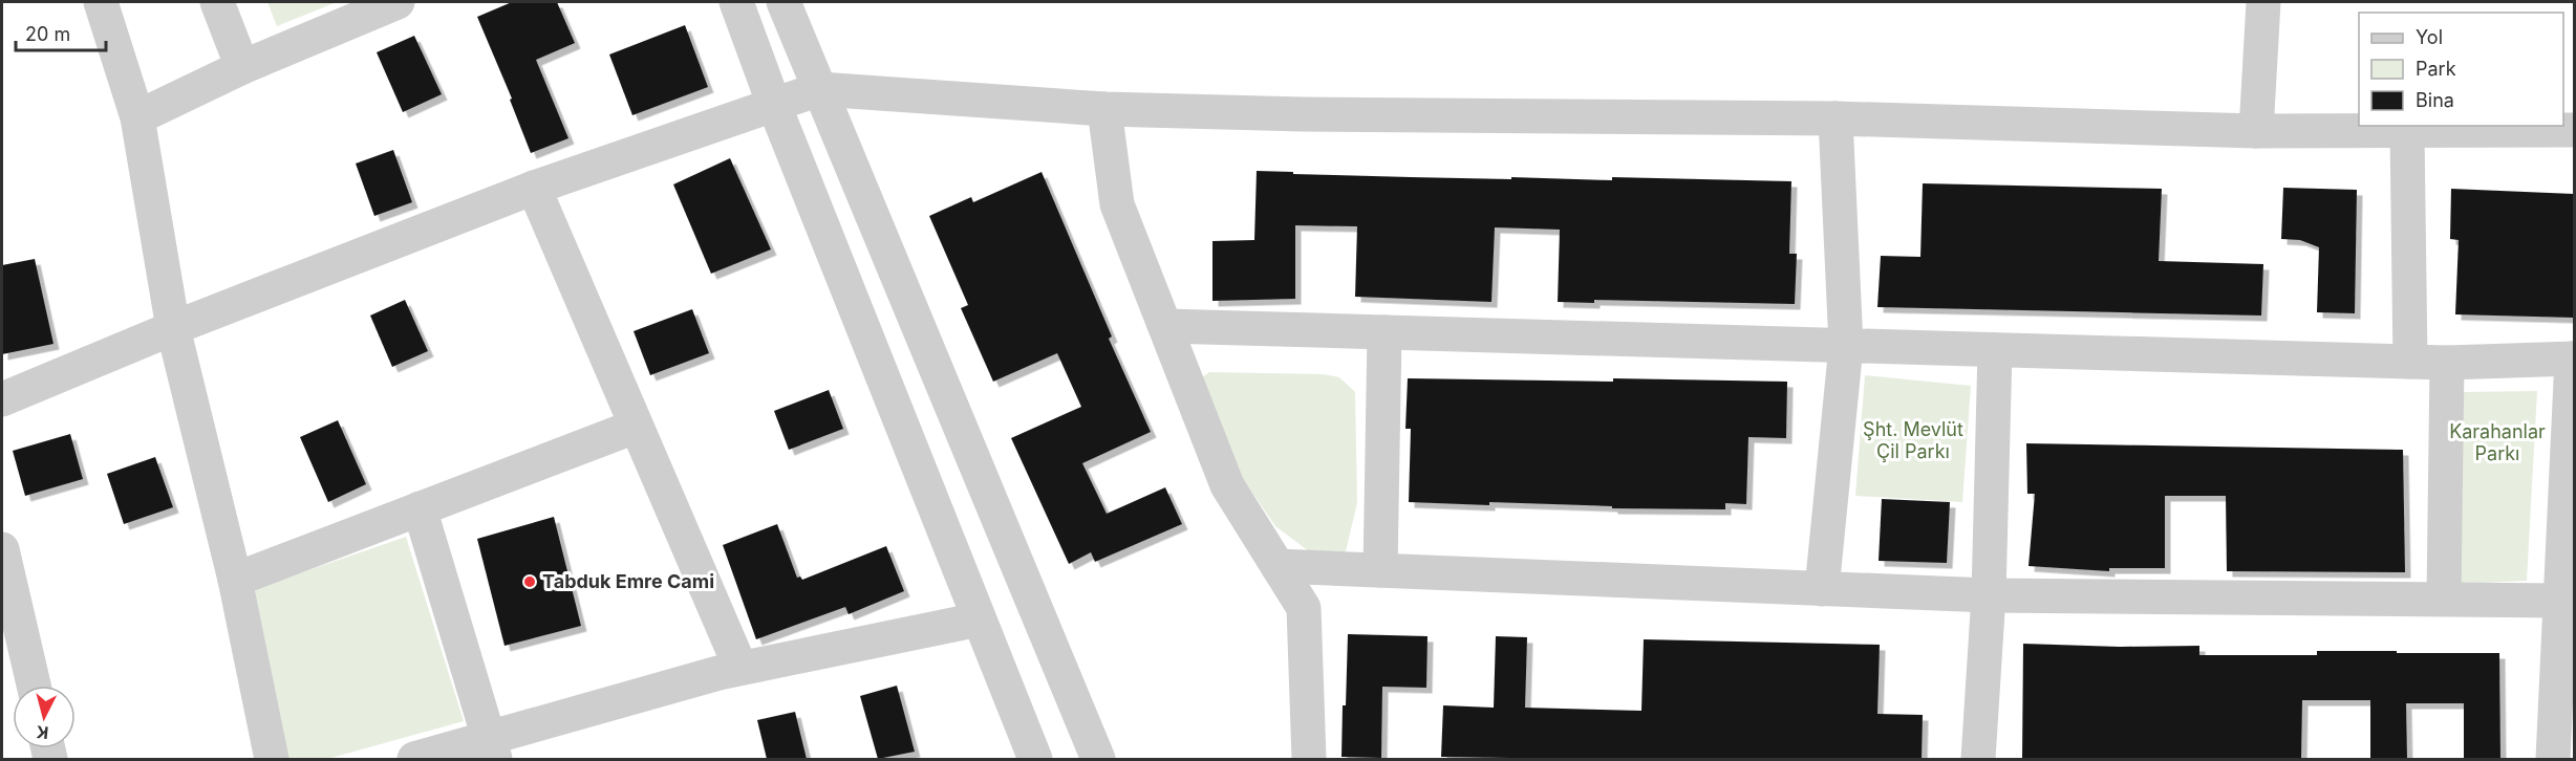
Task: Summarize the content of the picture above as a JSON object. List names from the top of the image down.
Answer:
{
  "parks": ["Şht. Mevlüt Çil Parkı", "Karahanlar Parkı"],
  "places": ["Tabduk Emre Cami"],
  "legend": ["Yol", "Park", "Bina"],
  "scale_bar": "20 m",
  "north": "bottom"
}
